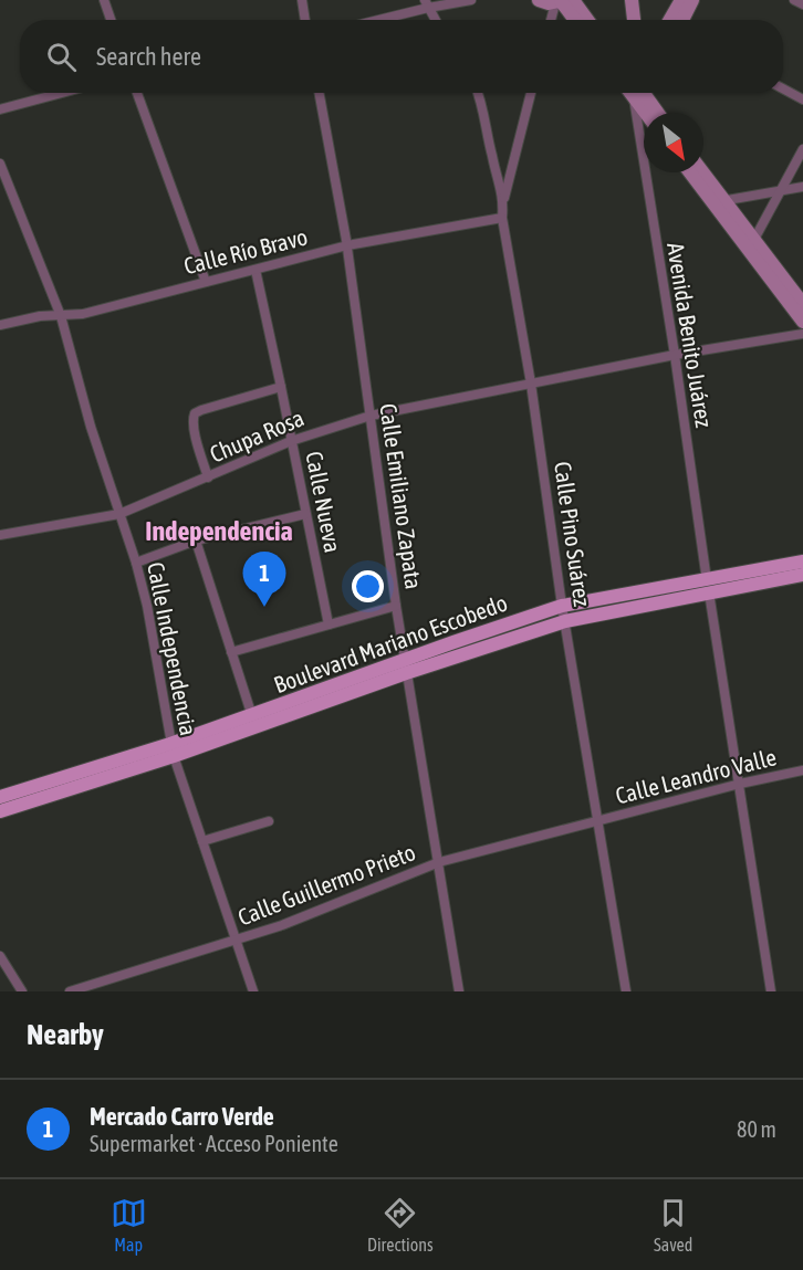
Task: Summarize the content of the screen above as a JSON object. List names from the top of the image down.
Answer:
{
  "streets": {
    "main road": ["Boulevard Mariano Escobedo"],
    "street": [
      "Calle Río Bravo",
      "Avenida Benito Juárez",
      "Chupa Rosa",
      "Calle Emiliano Zapata",
      "Calle Nueva",
      "Calle Pino Suárez",
      "Calle Independencia",
      "Calle Leandro Valle",
      "Calle Guillermo Prieto"
    ]
  },
  "crossings": [
    ["Calle Río Bravo", "Calle Emiliano Zapata"],
    ["Calle Río Bravo", "Calle Nueva"],
    ["Calle Río Bravo", "Calle Pino Suárez"],
    ["Calle Río Bravo", "Calle Independencia"],
    ["Avenida Benito Juárez", "Chupa Rosa"],
    ["Avenida Benito Juárez", "Boulevard Mariano Escobedo"],
    ["Avenida Benito Juárez", "Calle Leandro Valle"],
    ["Chupa Rosa", "Calle Emiliano Zapata"],
    ["Chupa Rosa", "Calle Nueva"],
    ["Chupa Rosa", "Calle Pino Suárez"],
    ["Chupa Rosa", "Calle Independencia"],
    ["Calle Emiliano Zapata", "Boulevard Mariano Escobedo"],
    ["Calle Emiliano Zapata", "Calle Guillermo Prieto"],
    ["Calle Pino Suárez", "Boulevard Mariano Escobedo"],
    ["Calle Pino Suárez", "Calle Leandro Valle"],
    ["Calle Pino Suárez", "Calle Guillermo Prieto"],
    ["Boulevard Mariano Escobedo", "Calle Independencia"],
    ["Calle Independencia", "Calle Guillermo Prieto"],
    ["Calle Leandro Valle", "Calle Guillermo Prieto"]
  ],
  "districts": ["Independencia"],
  "north": "bottom right",
  "page": {
    "search": "Search here",
    "pins": "1",
    "heading": "Nearby",
    "list": [
      {
        "mark": "1",
        "name": "Mercado Carro Verde",
        "note": "Supermarket · Acceso Poniente",
        "value": "80 m"
      }
    ],
    "nav": ["Map", "Directions", "Saved"]
  }
}
